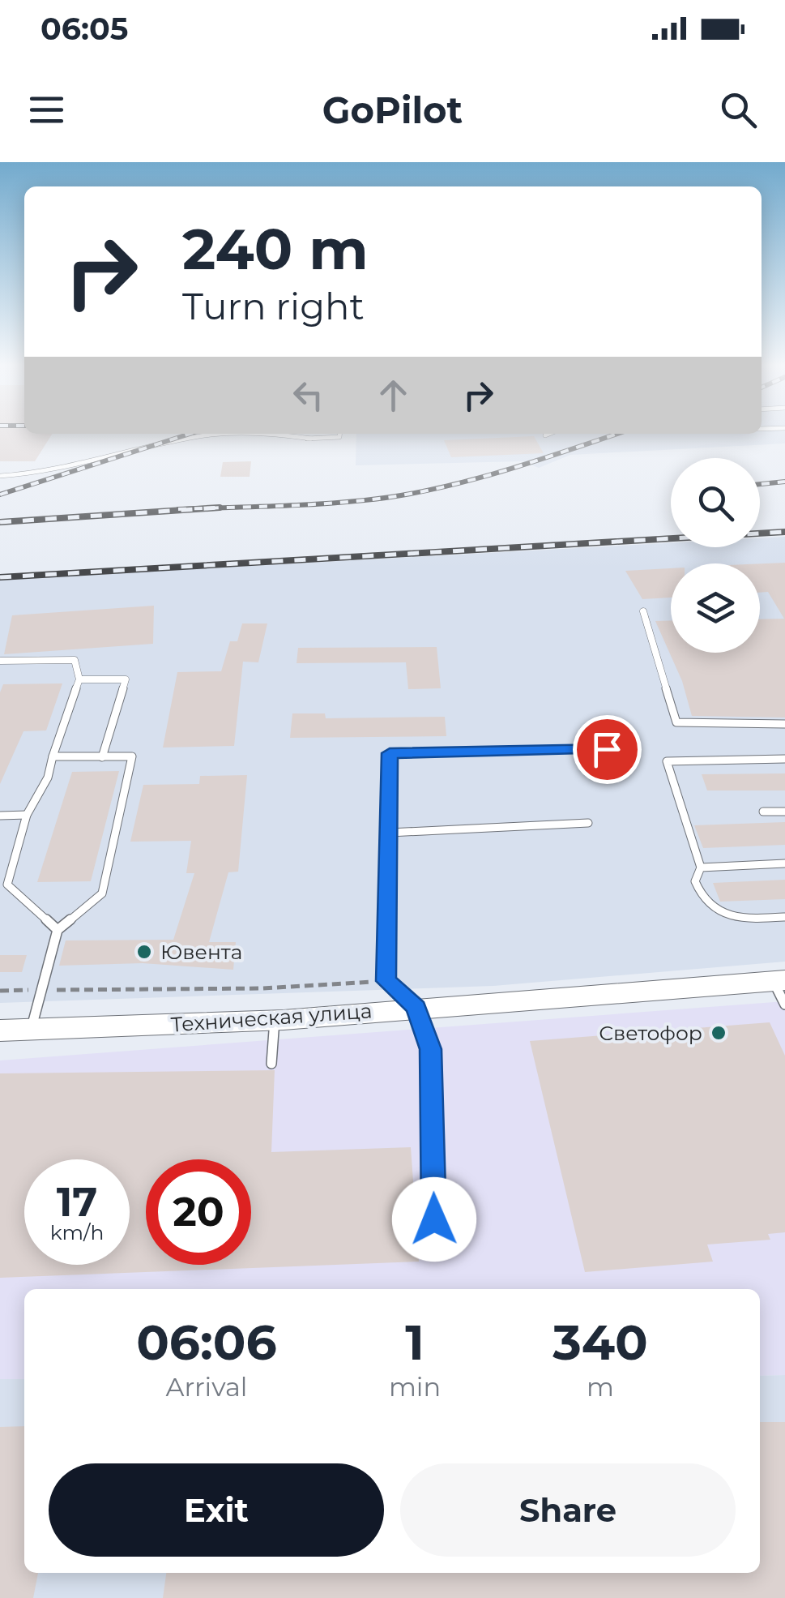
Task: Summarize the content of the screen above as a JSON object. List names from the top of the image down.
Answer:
{
  "streets": {
    "main road": ["Техническая улица"]
  },
  "places": ["Ювента", "Светофор"],
  "page": {
    "status": "06:05",
    "header": "GoPilot",
    "turn": ["240 m", "Turn right"],
    "speed": "17 km/h",
    "limit": "20",
    "eta": [
      "06:06",
      "Arrival",
      "1",
      "min",
      "340",
      "m"
    ],
    "buttons": ["Exit", "Share"]
  }
}
